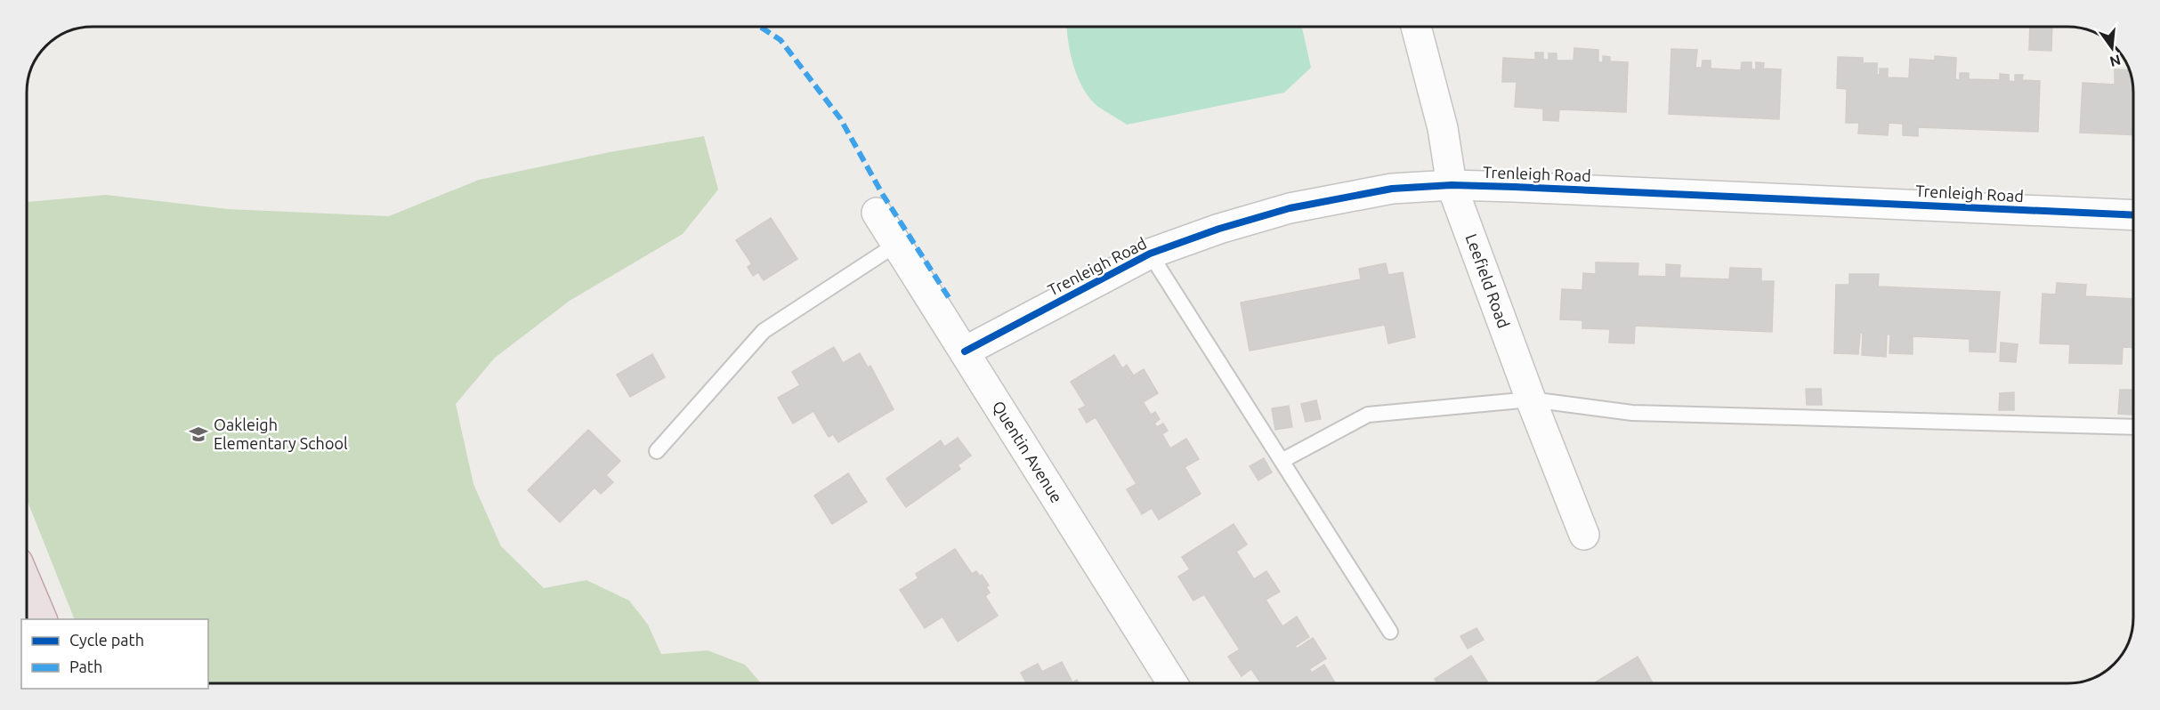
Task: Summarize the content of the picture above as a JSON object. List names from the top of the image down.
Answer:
{
  "streets": {
    "street": ["Trenleigh Road", "Leefield Road", "Quentin Avenue"]
  },
  "crossings": [
    ["Trenleigh Road", "Leefield Road"],
    ["Trenleigh Road", "Quentin Avenue"]
  ],
  "places": {
    "school or university": ["Oakleigh Elementary School"]
  },
  "legend": ["Cycle path", "Path"],
  "north": "bottom"
}
